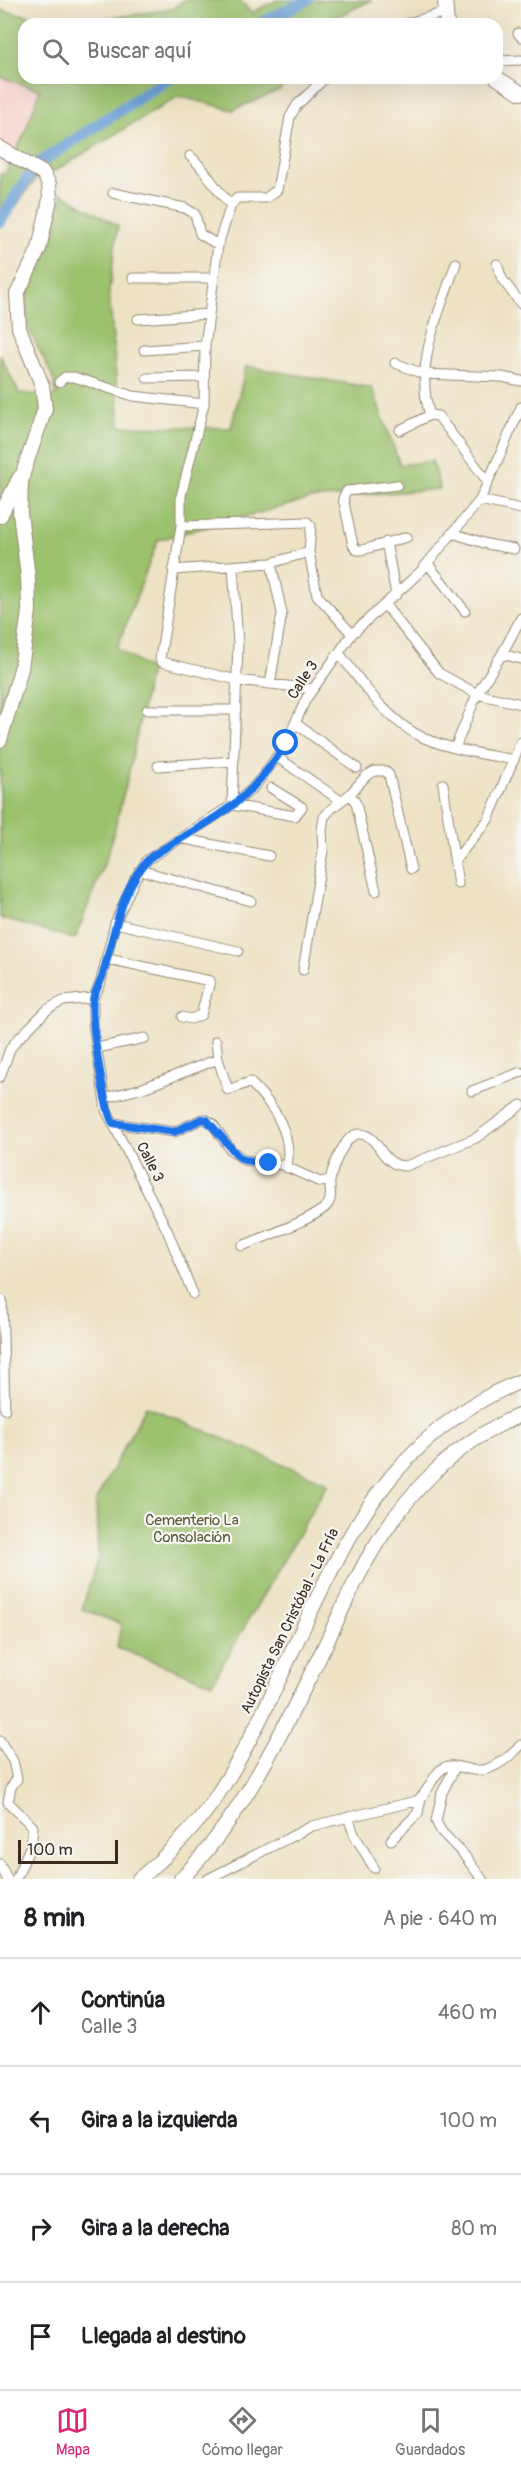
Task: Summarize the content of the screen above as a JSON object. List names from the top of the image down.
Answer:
{
  "streets": {
    "highway": ["Autopista San Cristóbal - La Fría"],
    "street": ["Calle 3"]
  },
  "parks": ["Cementerio La Consolación"],
  "scale_bar": "100 m",
  "page": {
    "search": "Buscar aquí",
    "scale": "100 m",
    "heading": ["8 min", "A pie · 640 m"],
    "list": [
      ["Continúa", "Calle 3", "460 m"],
      ["Gira a la izquierda", "100 m"],
      ["Gira a la derecha", "80 m"],
      "Llegada al destino"
    ],
    "nav": ["Mapa", "Cómo llegar", "Guardados"]
  }
}
